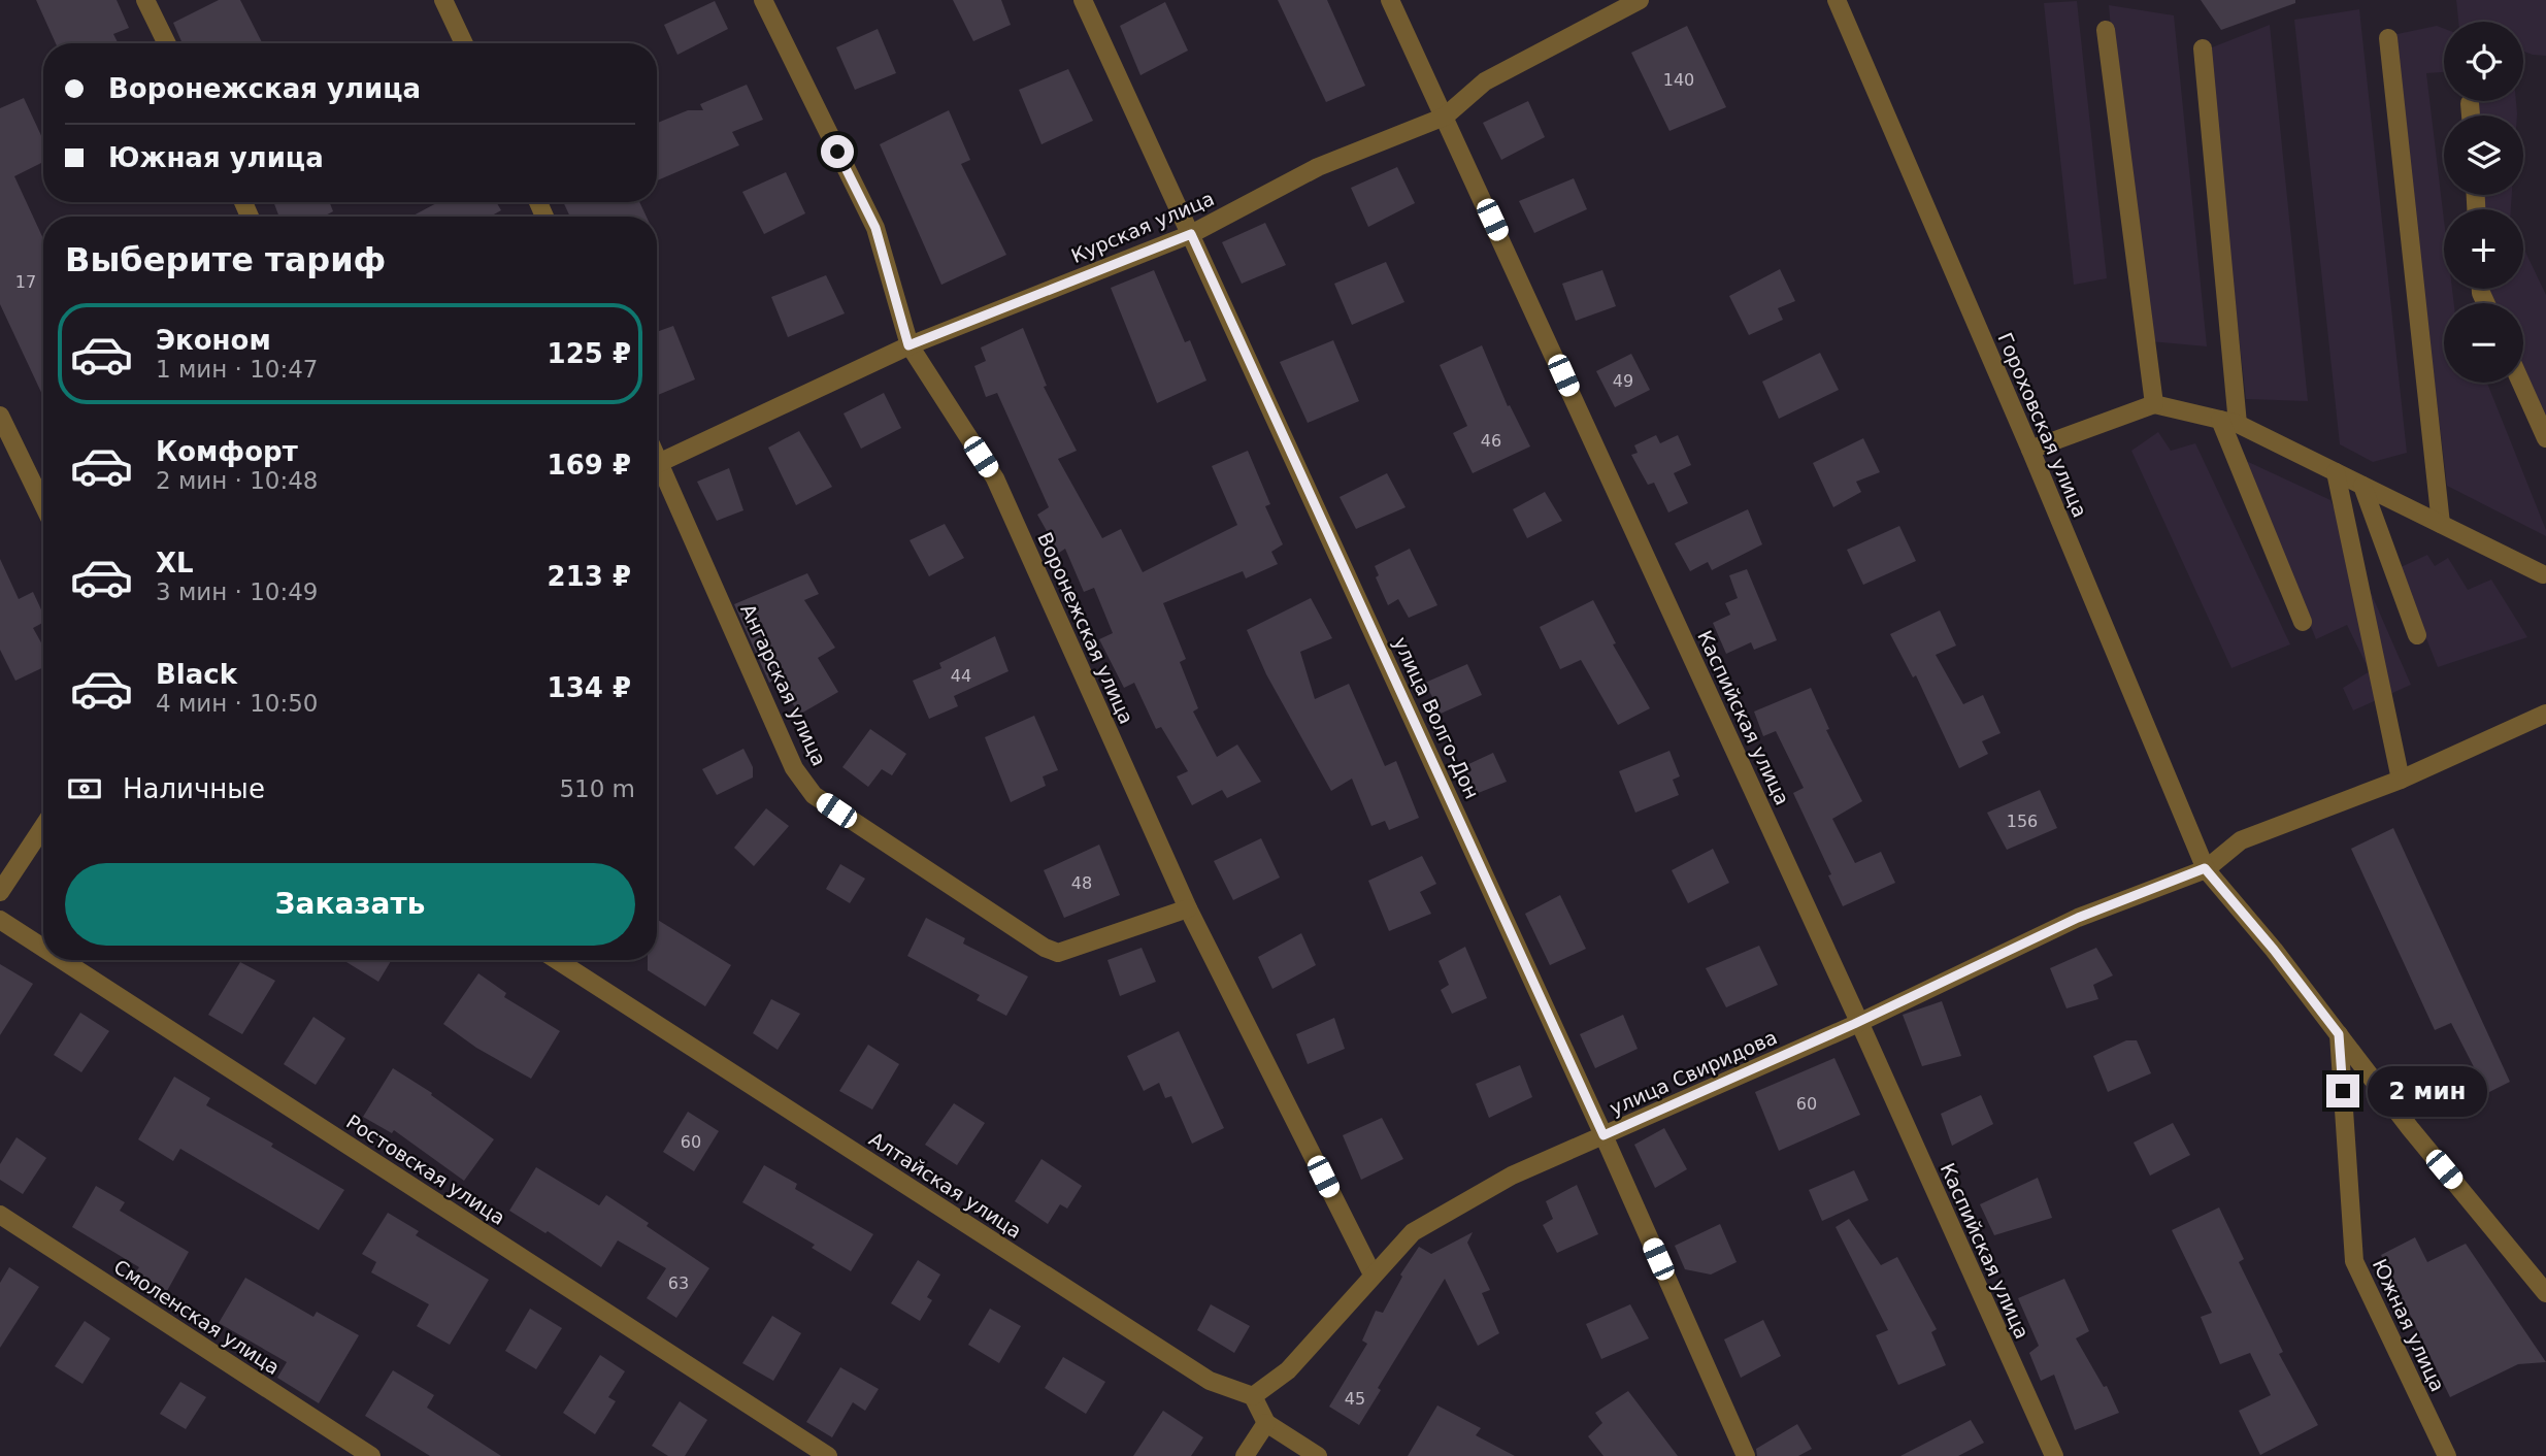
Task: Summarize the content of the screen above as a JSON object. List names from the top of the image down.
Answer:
{
  "streets": {
    "street": [
      "Курская улица",
      "Гороховская улица",
      "Воронежская улица",
      "Ангарская улица",
      "улица Волго-Дон",
      "Каспийская улица",
      "улица Свиридова",
      "Ростовская улица",
      "Алтайская улица",
      "Смоленская улица",
      "Южная улица"
    ]
  },
  "crossings": [
    ["Курская улица", "Воронежская улица"],
    ["Курская улица", "улица Волго-Дон"],
    ["Курская улица", "Каспийская улица"],
    ["Гороховская улица", "улица Свиридова"],
    ["Гороховская улица", "Южная улица"],
    ["Воронежская улица", "Ангарская улица"],
    ["Воронежская улица", "улица Свиридова"],
    ["улица Волго-Дон", "улица Свиридова"],
    ["Каспийская улица", "улица Свиридова"],
    ["улица Свиридова", "Алтайская улица"]
  ],
  "house_numbers": [
    "140",
    "17",
    "49",
    "46",
    "44",
    "156",
    "48",
    "60",
    "60",
    "63",
    "45"
  ],
  "page": {
    "map_buttons": ["+", "−"],
    "banner": ["Воронежская улица", "Южная улица"],
    "heading": "Выберите тариф",
    "list": [
      {
        "name": "Эконом",
        "note": "1 мин · 10:47",
        "value": "125 ₽"
      },
      {
        "name": "Комфорт",
        "note": "2 мин · 10:48",
        "value": "169 ₽"
      },
      {
        "name": "XL",
        "note": "3 мин · 10:49",
        "value": "213 ₽"
      },
      {
        "name": "Black",
        "note": "4 мин · 10:50",
        "value": "134 ₽"
      }
    ],
    "pay": ["Наличные", "510 m"],
    "buttons": "Заказать",
    "bubble": "2 мин"
  }
}
